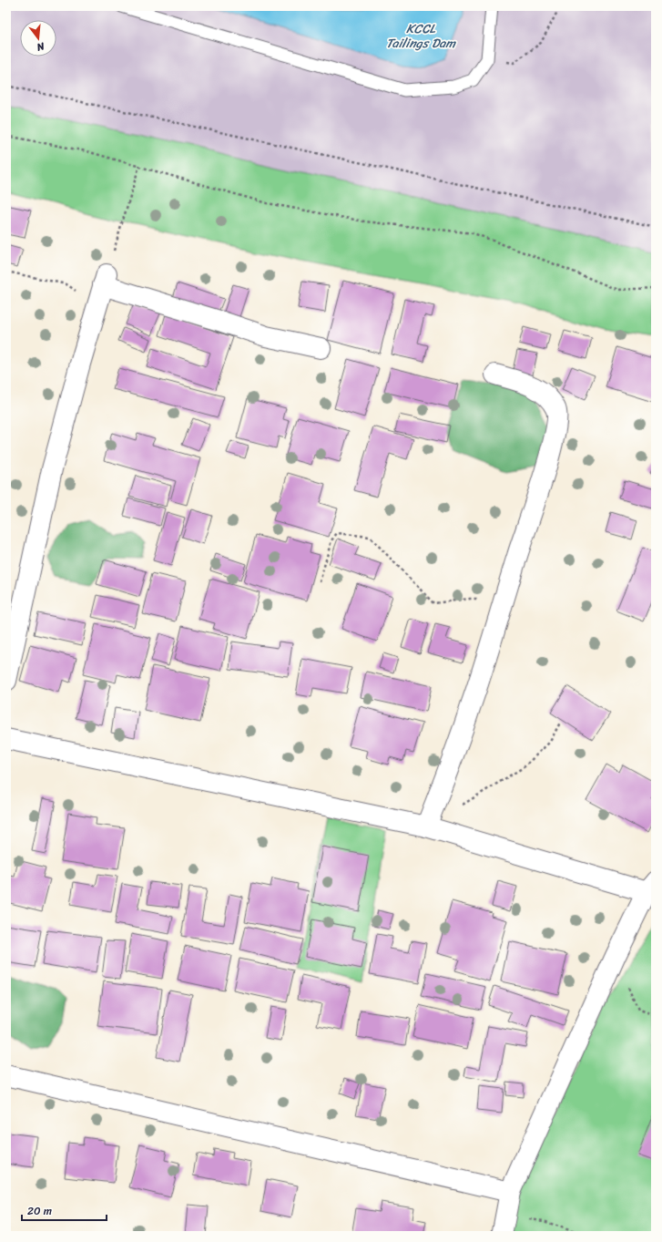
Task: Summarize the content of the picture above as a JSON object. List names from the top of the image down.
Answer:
{
  "water": ["KCCL Tailings Dam"],
  "scale_bar": "20 m",
  "north": "bottom"
}
